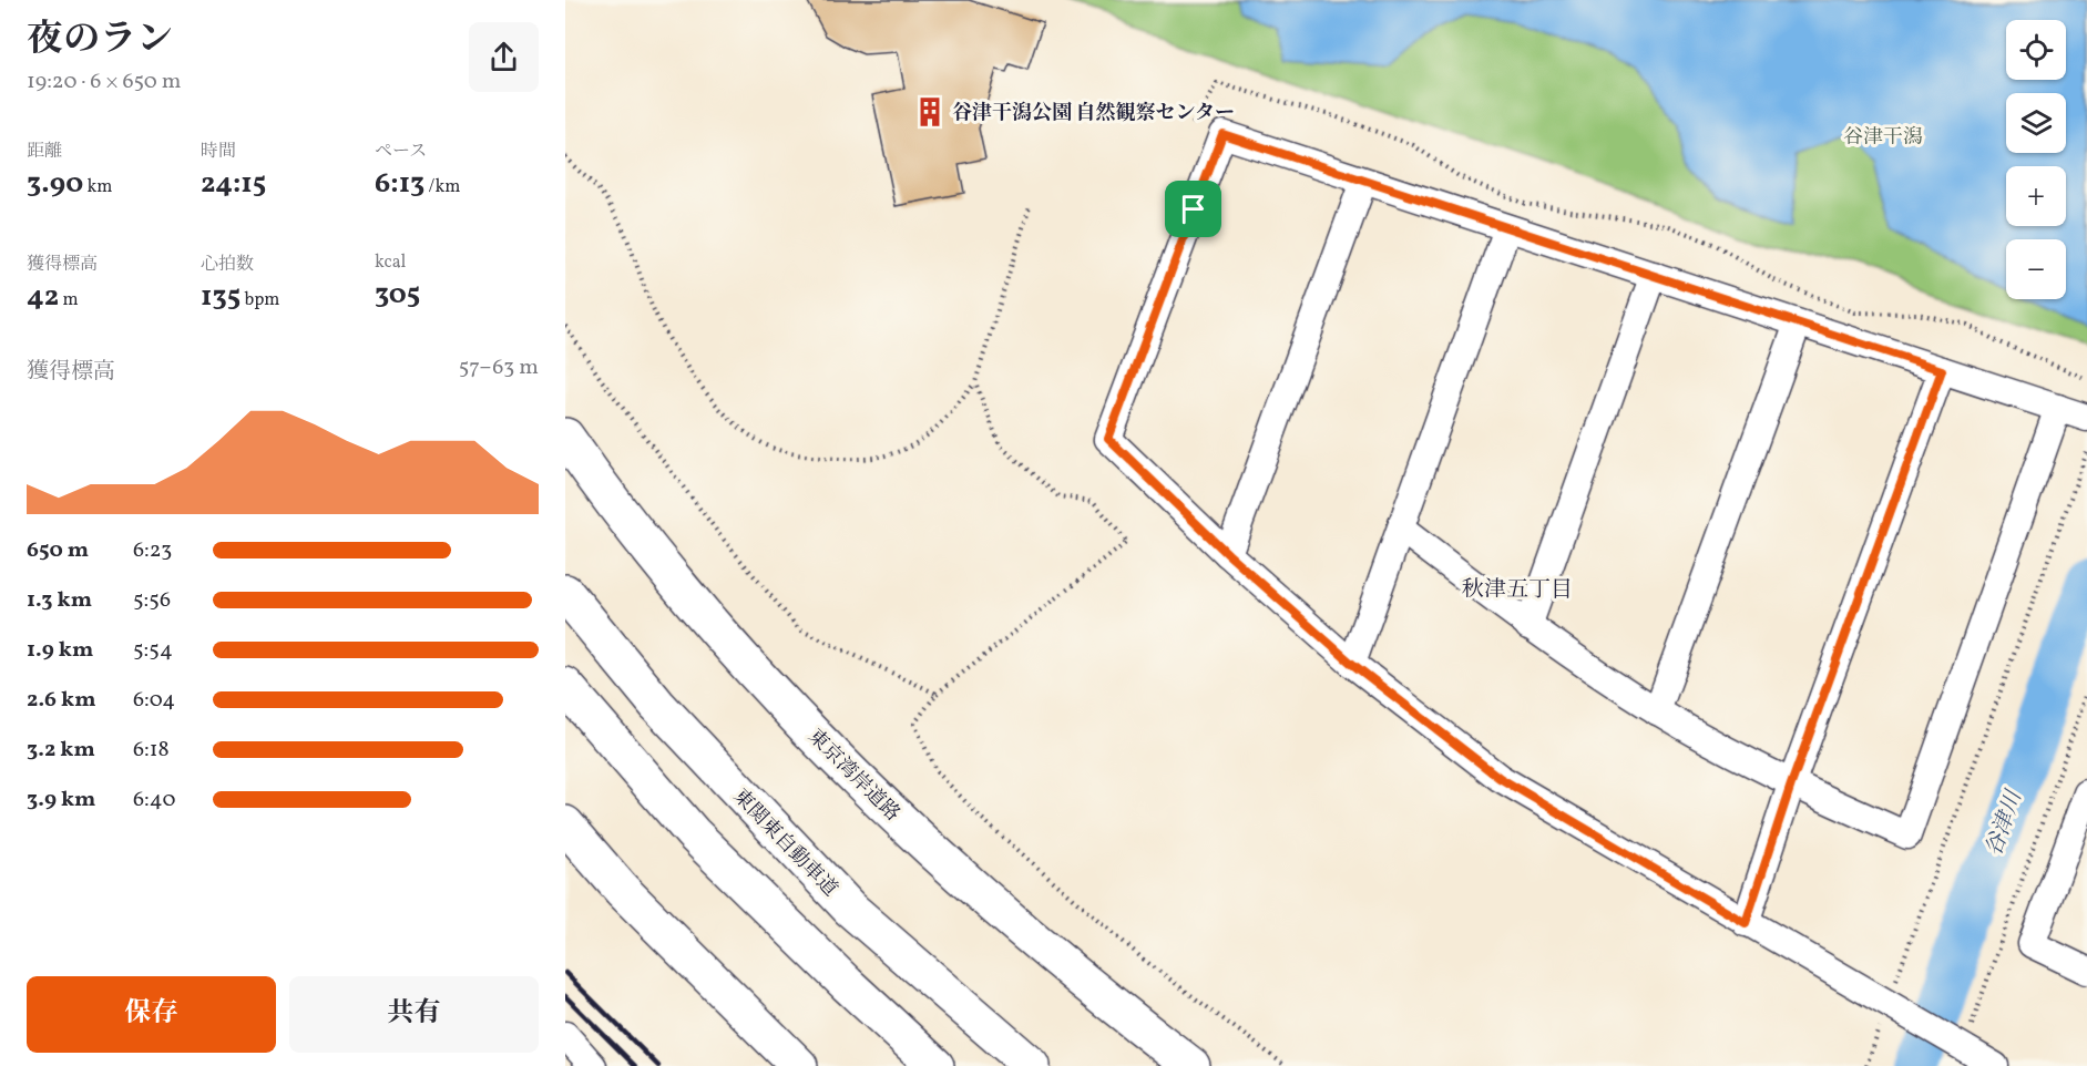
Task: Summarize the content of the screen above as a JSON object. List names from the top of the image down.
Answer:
{
  "streets": {
    "highway": ["東京湾岸道路", "東関東自動車道"]
  },
  "districts": ["秋津五丁目"],
  "water": ["谷津川"],
  "parks": ["谷津干潟"],
  "places": {
    "building": ["谷津干潟公園 自然観察センター"]
  },
  "page": {
    "heading": ["夜のラン", "19:20 · 6 × 650 m"],
    "map_buttons": ["+", "−"],
    "stats": [
      ["距離", "3.90 km"],
      ["時間", "24:15"],
      ["ペース", "6:13 /km"],
      ["獲得標高", "42 m"],
      ["心拍数", "135 bpm"],
      ["kcal", "305"]
    ],
    "chart": ["獲得標高", "57–63 m"],
    "list": [
      {
        "name": "650 m",
        "note": "6:23"
      },
      {
        "name": "1.3 km",
        "note": "5:56"
      },
      {
        "name": "1.9 km",
        "note": "5:54"
      },
      {
        "name": "2.6 km",
        "note": "6:04"
      },
      {
        "name": "3.2 km",
        "note": "6:18"
      },
      {
        "name": "3.9 km",
        "note": "6:40"
      }
    ],
    "buttons": ["保存", "共有"]
  }
}
